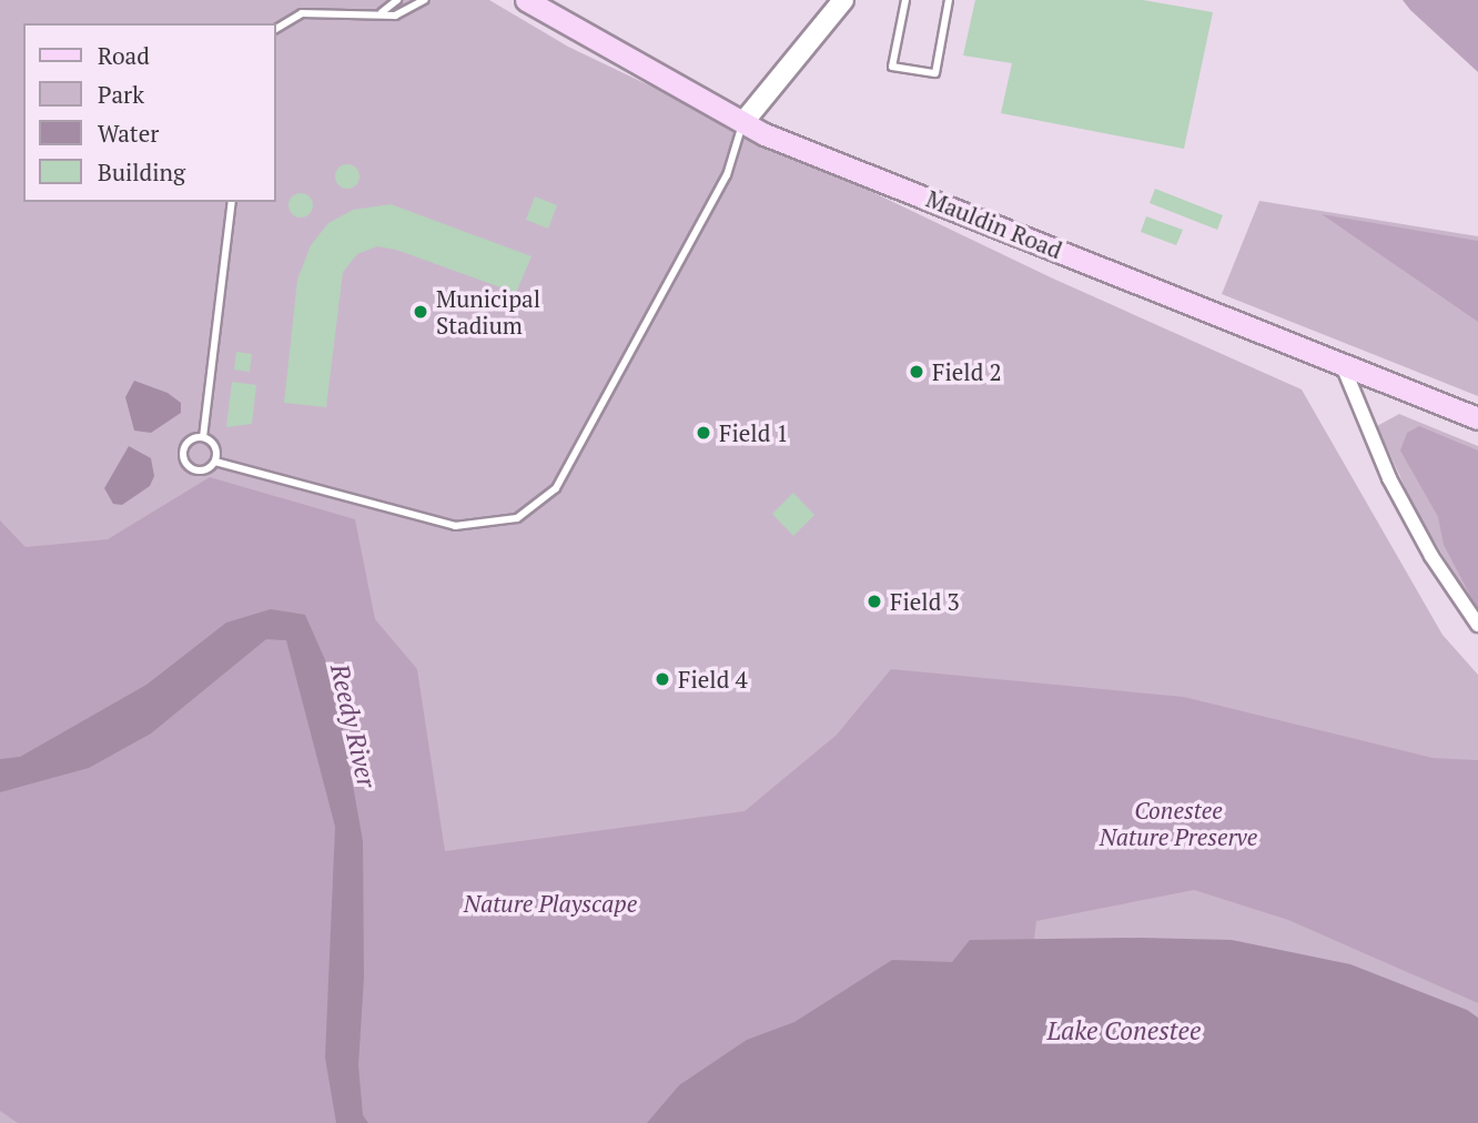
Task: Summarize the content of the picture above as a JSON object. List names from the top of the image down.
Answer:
{
  "streets": {
    "main road": ["Mauldin Road"]
  },
  "water": ["Reedy River", "Lake Conestee"],
  "parks": ["Conestee Nature Preserve", "Nature Playscape"],
  "places": [
    "Municipal Stadium",
    "Field 2",
    "Field 1",
    "Field 3",
    "Field 4"
  ],
  "legend": [
    "Road",
    "Park",
    "Water",
    "Building"
  ]
}
